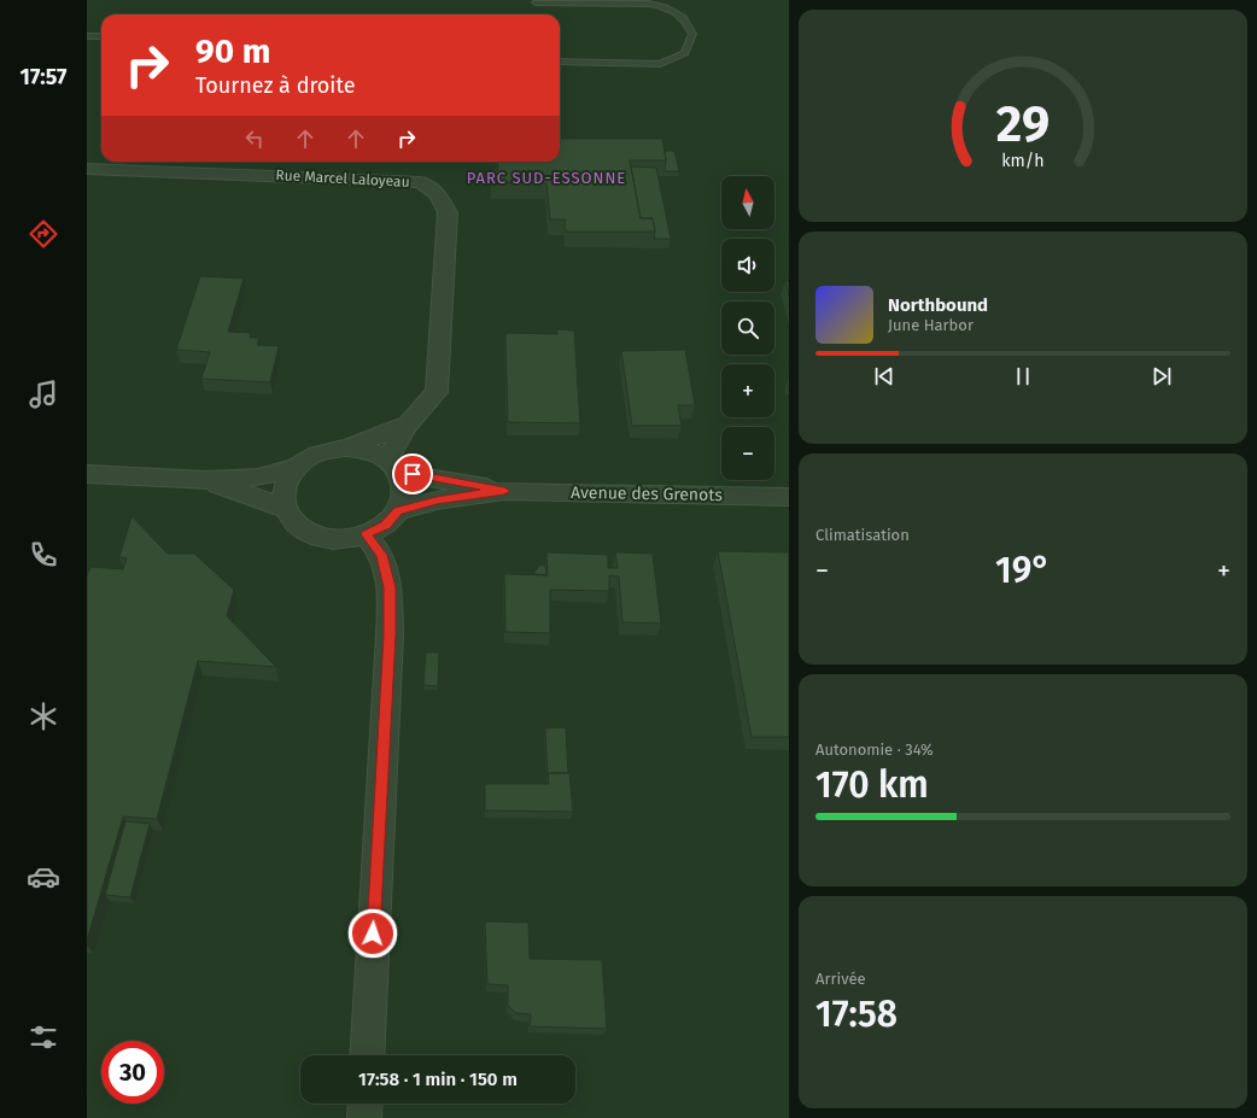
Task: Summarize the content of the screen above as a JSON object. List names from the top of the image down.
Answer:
{
  "streets": {
    "street": ["Rue Marcel Laloyeau", "Avenue des Grenots"]
  },
  "crossings": [
    ["Rue Marcel Laloyeau", "Avenue des Grenots"]
  ],
  "districts": ["PARC SUD-ESSONNE"],
  "north": "top",
  "page": {
    "tabs": "17:57",
    "turn": ["90 m", "Tournez à droite"],
    "map_buttons": ["+", "−"],
    "song": ["Northbound", "June Harbor"],
    "tile": [
      "Climatisation",
      ["Autonomie · 34%", "170 km"],
      ["Arrivée", "17:58"]
    ],
    "heat": ["−", "19°", "+"],
    "limit": "30",
    "trip": "17:58 · 1 min · 150 m",
    "gauge": ["29", "km/h"]
  }
}
